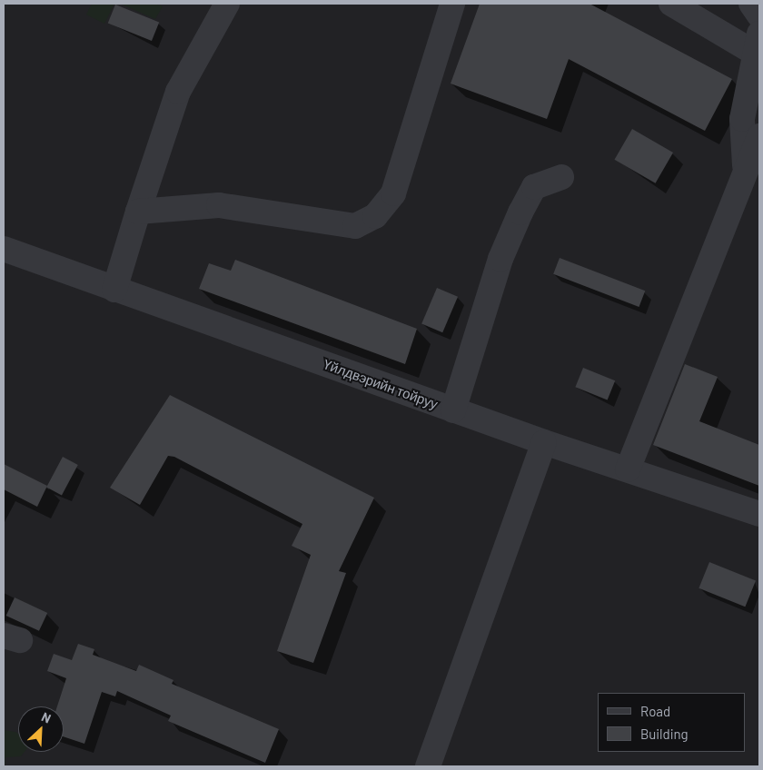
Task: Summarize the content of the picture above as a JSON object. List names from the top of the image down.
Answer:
{
  "streets": {
    "lane": ["Үйлдвэрийн тойруу"]
  },
  "legend": ["Road", "Building"],
  "north": "top right"
}
